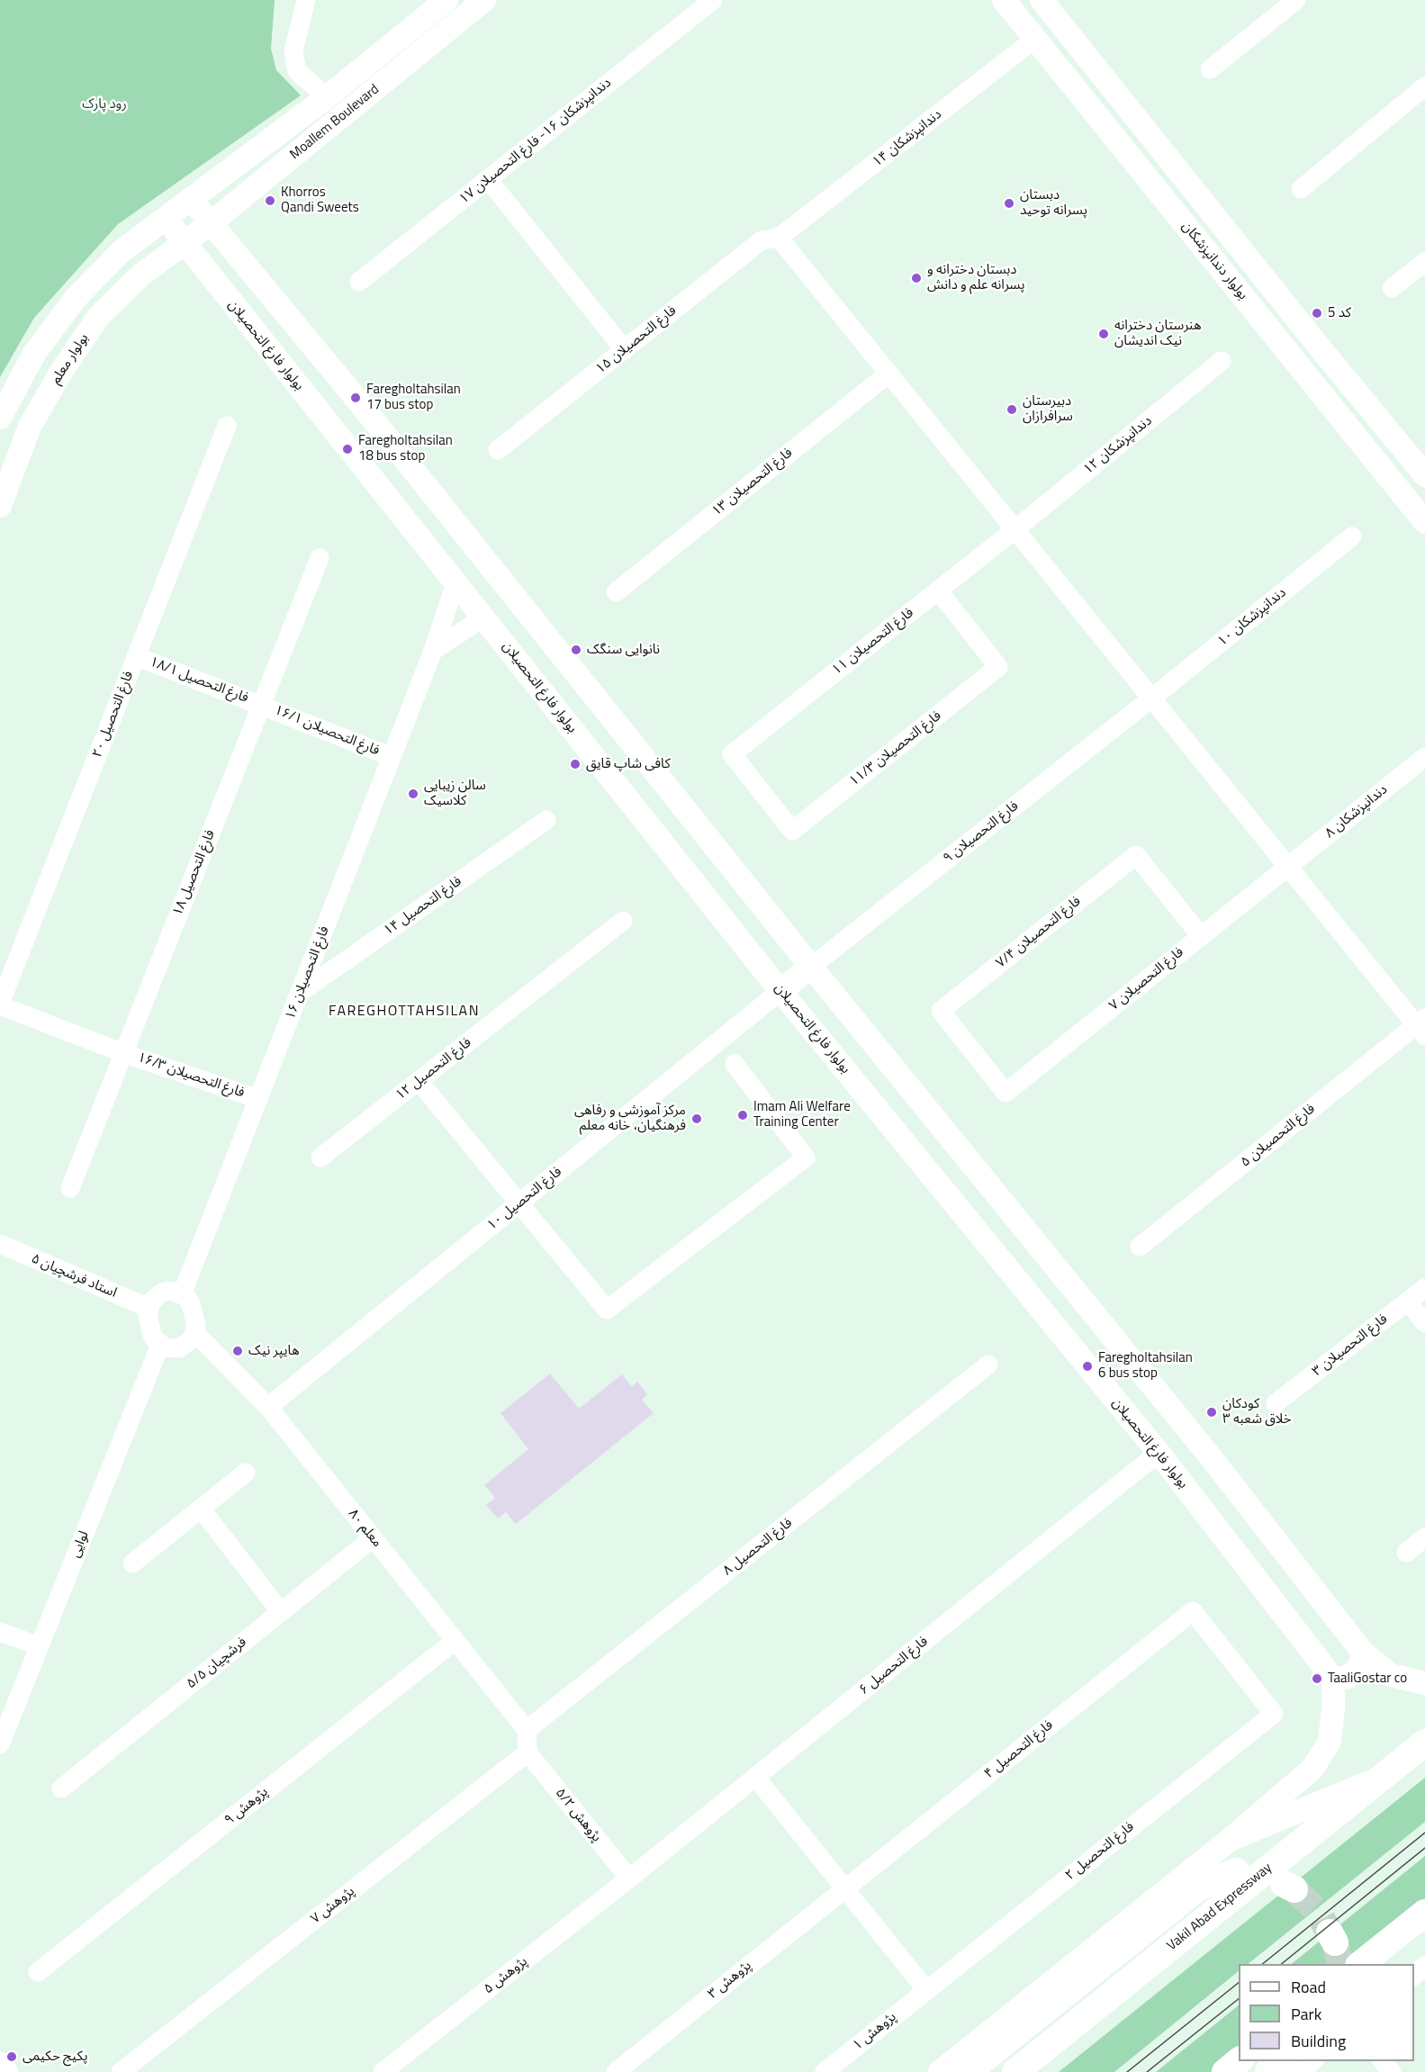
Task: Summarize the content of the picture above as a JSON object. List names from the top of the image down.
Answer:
{
  "streets": {
    "highway": ["Vakil Abad Expressway"],
    "main road": [
      "Moallem Boulevard",
      "بولوار دندانپزشکان",
      "بولوار فارغ التحصیلان",
      "بولوار معلم"
    ],
    "street": [
      "دندانپزشکان ۱۴",
      "دندانپزشکان ۱۶- فارغ التحصیلان ۱۷",
      "فارغ التحصیلان ۱۵",
      "دندانپزشکان ۱۲",
      "فارغ التحصیلان ۱۳",
      "دندانپزشکان ۱۰",
      "فارغ التحصیلان ۱۱",
      "فارغ التحصیل ۱۸/۱",
      "فارغ التحصیل ۲۰",
      "فارغ التحصیلان ۱۶/۱",
      "فارغ التحصیلان ۱۱/۳",
      "دندانپزشکان ۸",
      "فارغ التحصیلان ۹",
      "فارغ التحصیل ۱۸",
      "فارغ التحصیل ۱۴",
      "فارغ التحصیلان ۷/۴",
      "فارغ التحصیلان ۱۶",
      "فارغ التحصیلان ۷",
      "فارغ التحصیل ۱۲",
      "فارغ التحصیلان ۱۶/۳",
      "فارغ التحصیلان ۵",
      "فارغ التحصیل ۱۰",
      "استاد فرشچیان ۵",
      "فارغ التحصیلان ۳",
      "معلم ۸۰",
      "لوایی",
      "فارغ التحصیل ۸",
      "فرشچیان ۵/۵",
      "فارغ التحصیل ۶",
      "فارغ التحصیل ۴",
      "پژوهش ۹",
      "پژوهش ۵/۲",
      "فارغ التحصیل ۲",
      "پژوهش ۷",
      "پژوهش ۵",
      "پژوهش ۳",
      "پژوهش ۱"
    ]
  },
  "crossings": [
    ["Moallem Boulevard", "بولوار فارغ التحصیلان"],
    ["Moallem Boulevard", "بولوار معلم"],
    ["دندانپزشکان ۱۴", "بولوار دندانپزشکان"],
    ["دندانپزشکان ۱۴", "فارغ التحصیلان ۱۵"],
    ["بولوار فارغ التحصیلان", "بولوار معلم"],
    ["بولوار فارغ التحصیلان", "فارغ التحصیلان ۱۶"],
    ["بولوار فارغ التحصیلان", "فارغ التحصیل ۱۰"],
    ["بولوار فارغ التحصیلان", "فارغ التحصیل ۶"],
    ["دندانپزشکان ۱۲", "فارغ التحصیلان ۱۱"],
    ["دندانپزشکان ۱۰", "فارغ التحصیلان ۹"],
    ["فارغ التحصیلان ۱۱", "فارغ التحصیلان ۱۱/۳"],
    ["فارغ التحصیل ۱۸/۱", "فارغ التحصیل ۲۰"],
    ["فارغ التحصیل ۱۸/۱", "فارغ التحصیلان ۱۶/۱"],
    ["فارغ التحصیل ۱۸/۱", "فارغ التحصیل ۱۸"],
    ["فارغ التحصیل ۲۰", "فارغ التحصیلان ۱۶/۳"],
    ["فارغ التحصیلان ۱۶/۱", "فارغ التحصیل ۱۸"],
    ["فارغ التحصیلان ۱۶/۱", "فارغ التحصیلان ۱۶"],
    ["دندانپزشکان ۸", "فارغ التحصیلان ۷"],
    ["فارغ التحصیل ۱۸", "فارغ التحصیلان ۱۶/۳"],
    ["فارغ التحصیل ۱۴", "فارغ التحصیلان ۱۶"],
    ["فارغ التحصیلان ۷/۴", "فارغ التحصیلان ۷"],
    ["فارغ التحصیلان ۱۶", "فارغ التحصیلان ۱۶/۳"],
    ["فارغ التحصیلان ۱۶", "استاد فرشچیان ۵"],
    ["فارغ التحصیلان ۱۶", "معلم ۸۰"],
    ["فارغ التحصیلان ۱۶", "لوایی"],
    ["فارغ التحصیل ۱۰", "معلم ۸۰"],
    ["استاد فرشچیان ۵", "معلم ۸۰"],
    ["استاد فرشچیان ۵", "لوایی"],
    ["معلم ۸۰", "لوایی"],
    ["معلم ۸۰", "فارغ التحصیل ۸"],
    ["معلم ۸۰", "فرشچیان ۵/۵"],
    ["معلم ۸۰", "پژوهش ۹"],
    ["فارغ التحصیل ۶", "پژوهش ۵/۲"],
    ["فارغ التحصیل ۶", "پژوهش ۵"],
    ["فارغ التحصیل ۴", "فارغ التحصیل ۲"],
    ["فارغ التحصیل ۴", "پژوهش ۳"],
    ["پژوهش ۵/۲", "پژوهش ۷"],
    ["پژوهش ۵/۲", "پژوهش ۵"],
    ["فارغ التحصیل ۲", "پژوهش ۱"]
  ],
  "districts": ["FAREGHOTTAHSILAN"],
  "parks": ["رود پارک"],
  "places": [
    "Khorros Qandi Sweets",
    "دبستان پسرانه توحید",
    "دبستان دخترانه و پسرانه علم و دانش",
    "کد 5",
    "هنرستان دخترانه نیک اندیشان",
    "Faregholtahsilan 17 bus stop",
    "دبیرستان سرافرازان",
    "Faregholtahsilan 18 bus stop",
    "نانوایی سنگک",
    "کافی شاپ قایق",
    "سالن زیبایی کلاسیک",
    "Imam Ali Welfare Training Center",
    "مرکز آموزشی و رفاهی فرهنگیان، خانه معلم",
    "هایپر نیک",
    "Faregholtahsilan 6 bus stop",
    "کودکان خلاق شعبه ۳",
    "TaaliGostar co",
    "پکیج حکیمی"
  ],
  "legend": ["Road", "Park", "Building"]
}
